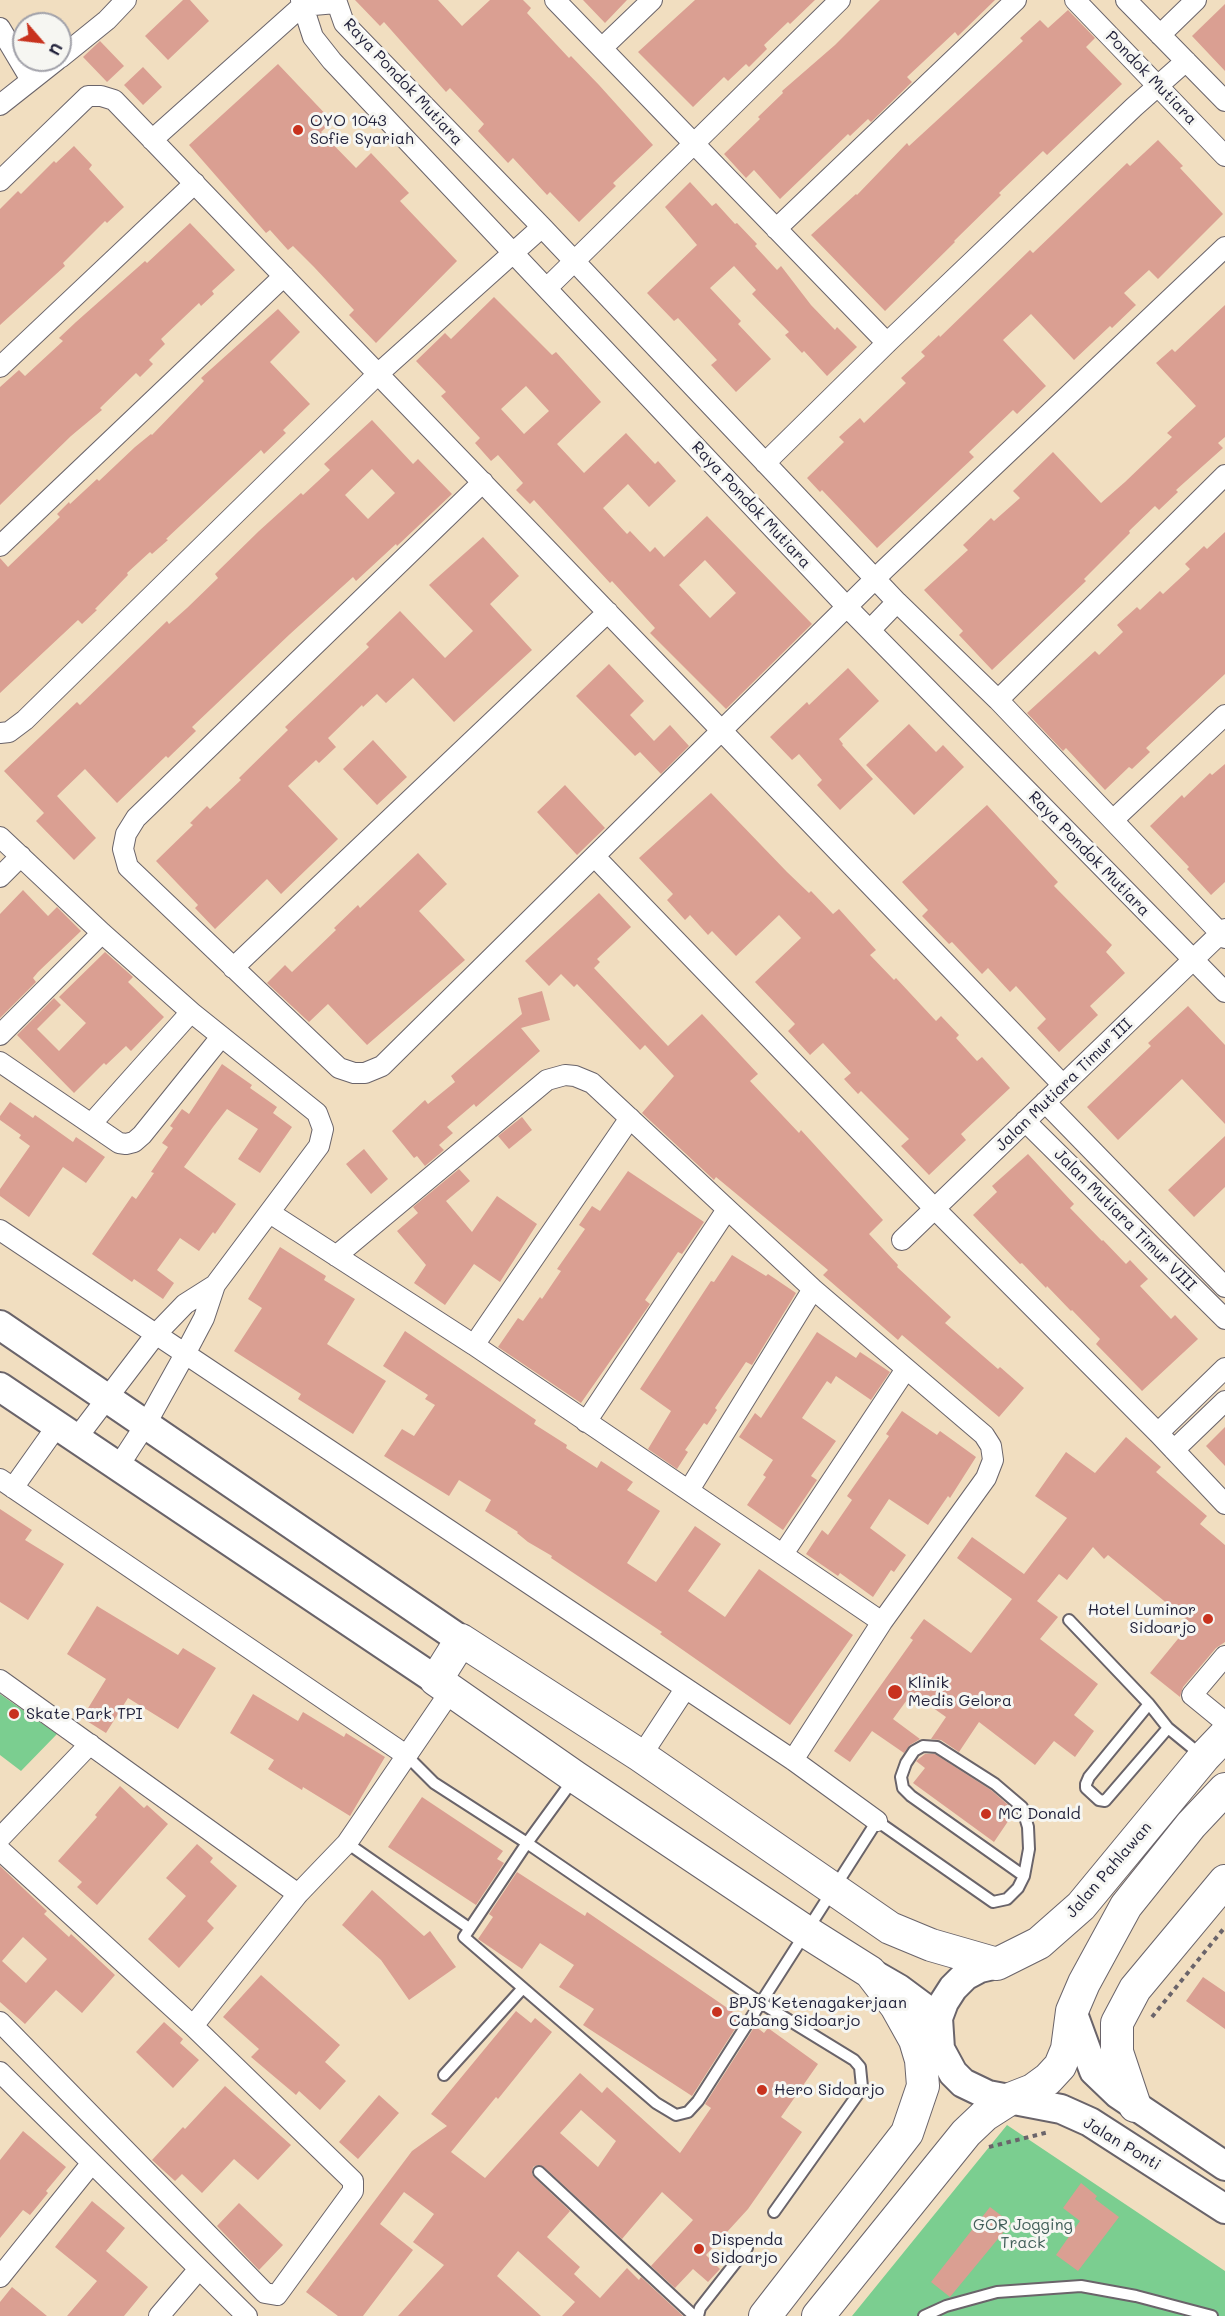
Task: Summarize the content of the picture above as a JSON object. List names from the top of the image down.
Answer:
{
  "streets": {
    "main road": ["Jalan Pahlawan", "Jalan Ponti"],
    "street": [
      "Pondok Mutiara",
      "Raya Pondok Mutiara",
      "Jalan Mutiara Timur III",
      "Jalan Mutiara Timur VIII"
    ]
  },
  "crossings": [
    ["Raya Pondok Mutiara", "Jalan Mutiara Timur III"],
    ["Jalan Mutiara Timur III", "Jalan Mutiara Timur VIII"],
    ["Jalan Pahlawan", "Jalan Ponti"]
  ],
  "parks": ["GOR Jogging Track"],
  "places": [
    "OYO 1043 Sofie Syariah",
    "Hotel Luminor Sidoarjo",
    "Klinik Medis Gelora",
    "Skate Park TPI",
    "MC Donald",
    "BPJS Ketenagakerjaan Cabang Sidoarjo",
    "Hero Sidoarjo",
    "Dispenda Sidoarjo"
  ],
  "north": "bottom right"
}
